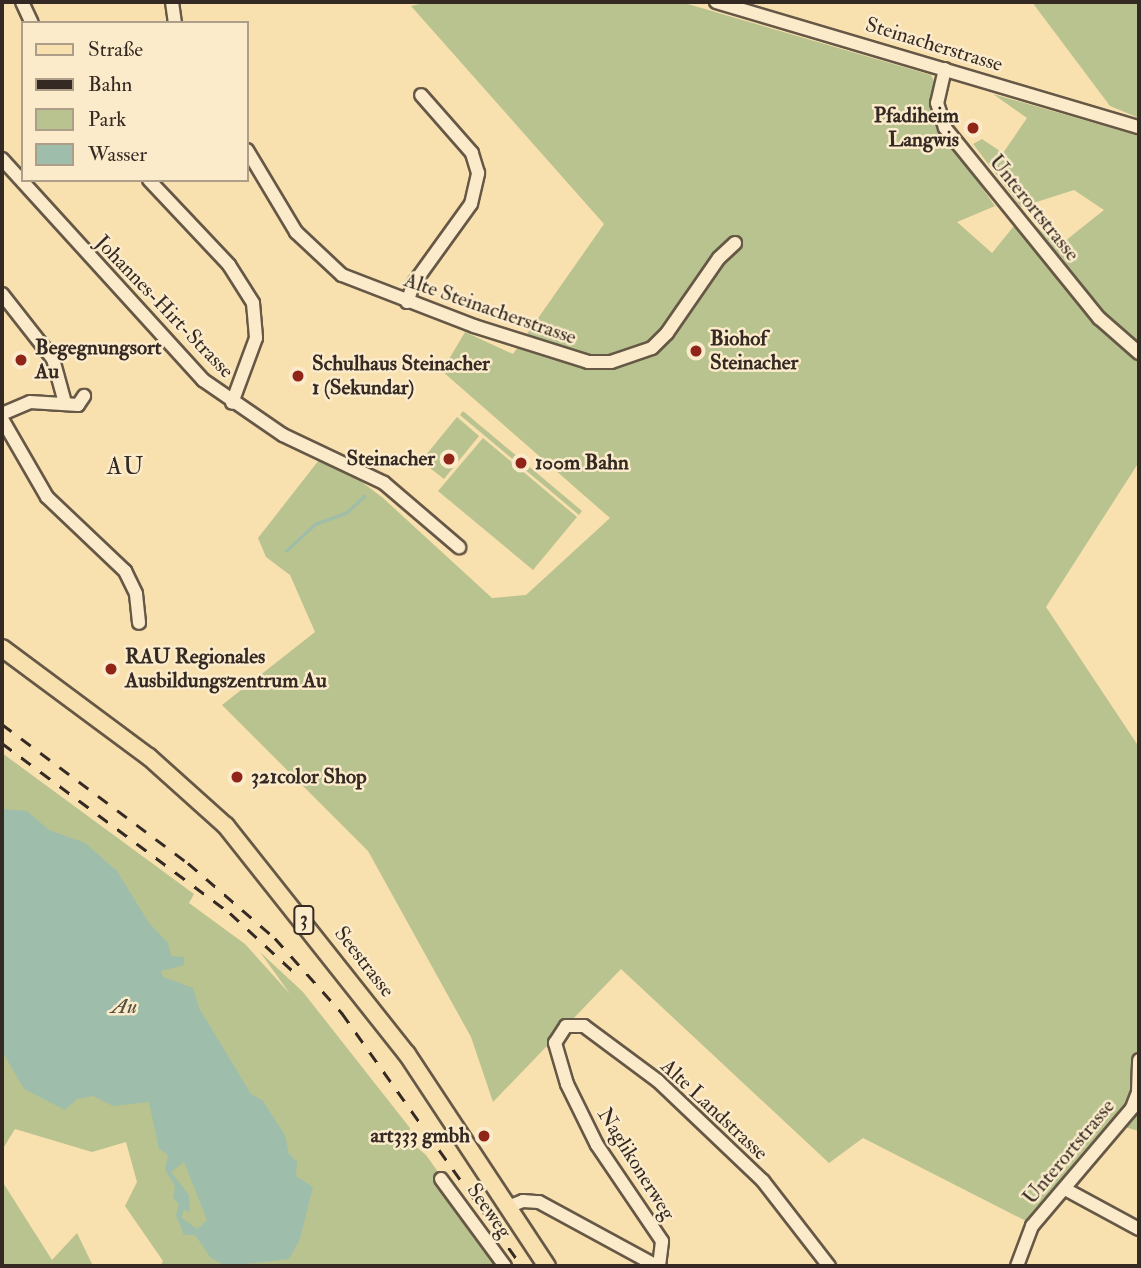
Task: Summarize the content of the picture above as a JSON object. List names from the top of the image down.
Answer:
{
  "streets": {
    "main road": ["3", "Seestrasse"],
    "street": [
      "Steinacherstrasse",
      "Unterortstrasse",
      "Johannes-Hirt-Strasse",
      "Alte Steinacherstrasse",
      "Alte Landstrasse",
      "Naglikonerweg",
      "Seeweg"
    ]
  },
  "crossings": [
    ["Steinacherstrasse", "Unterortstrasse"],
    ["Alte Landstrasse", "Naglikonerweg"]
  ],
  "districts": ["AU"],
  "parks": ["Au"],
  "places": [
    "Pfadiheim Langwis",
    "Biohof Steinacher",
    "Begegnungsort Au",
    "Schulhaus Steinacher 1 (Sekundar)",
    "Steinacher",
    "100m Bahn",
    "RAU Regionales Ausbildungszentrum Au",
    "321color Shop",
    "art333 gmbh"
  ],
  "legend": [
    "Straße",
    "Bahn",
    "Park",
    "Wasser"
  ]
}
